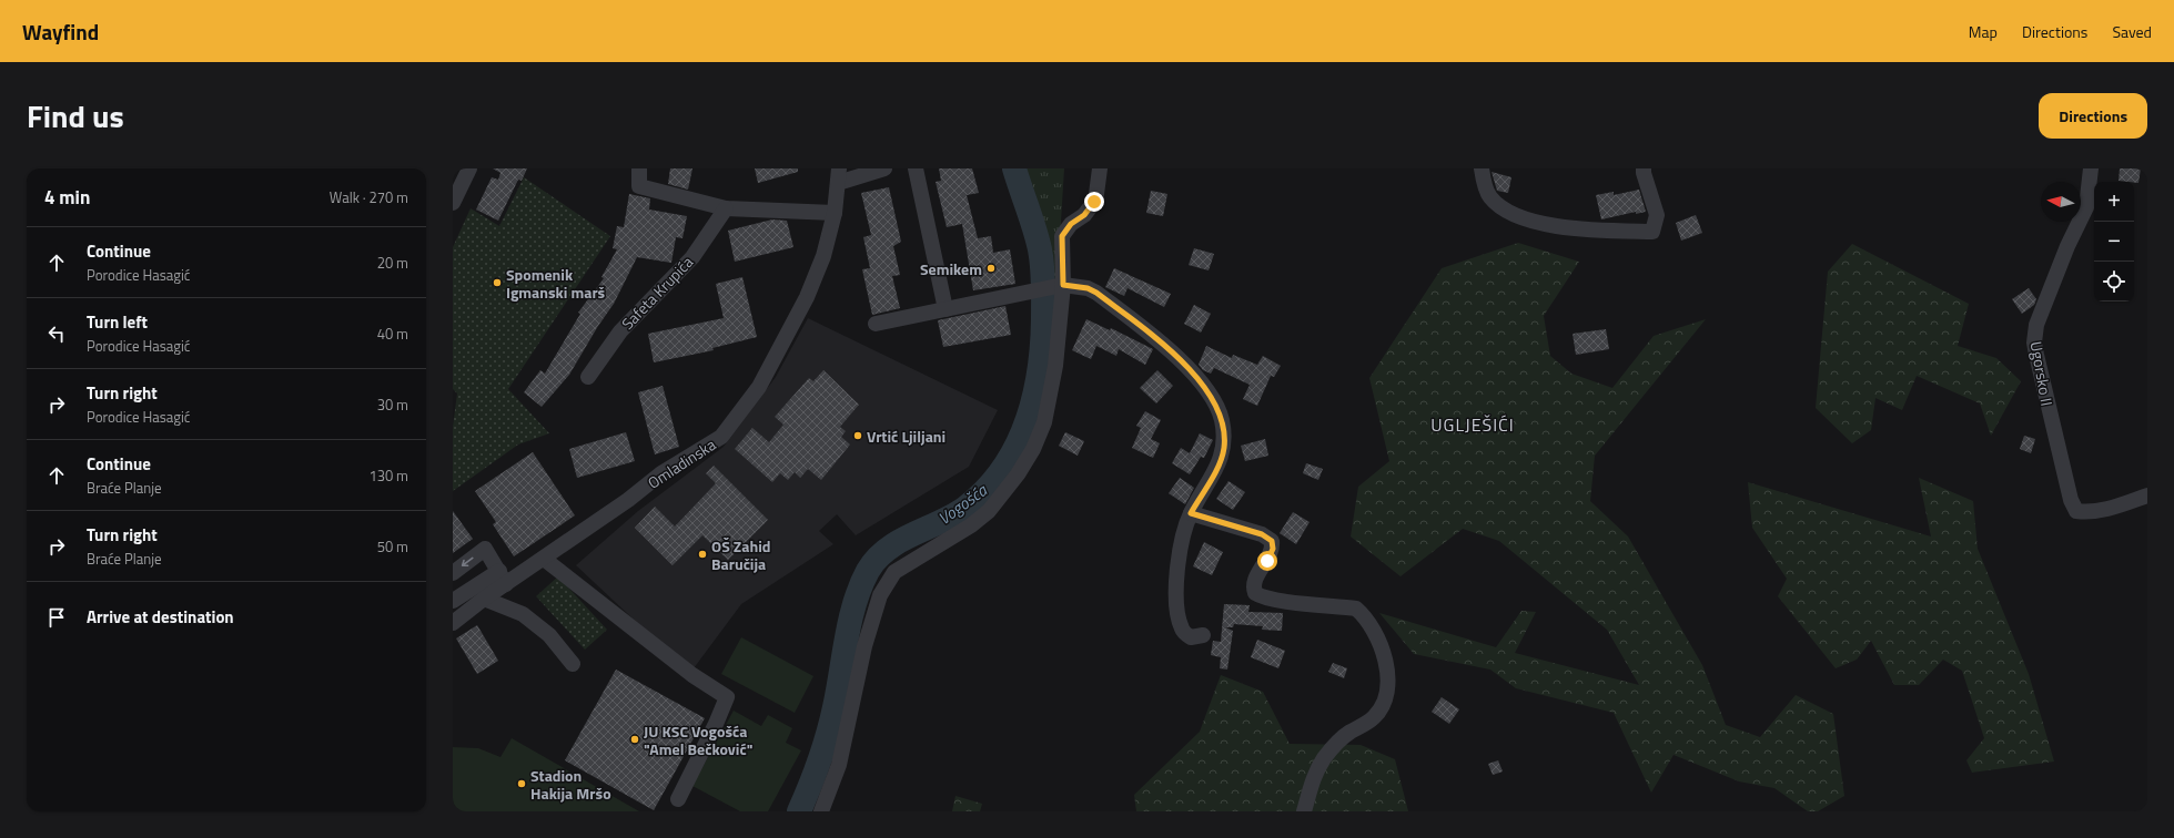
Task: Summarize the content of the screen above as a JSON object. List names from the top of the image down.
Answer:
{
  "streets": {
    "street": ["Safeta Krupića", "Ugorsko II", "Omladinska"]
  },
  "districts": ["UGLJEŠIĆI"],
  "water": ["Vogošća"],
  "places": [
    "Semikem",
    "Spomenik Igmanski marš",
    "Vrtić Ljiljani",
    "OŠ Zahid Baručija",
    "JU KSC Vogošća \"Amel Bečković\"",
    "Stadion Hakija Mršo"
  ],
  "north": "left",
  "page": {
    "header": "Wayfind",
    "nav": ["Map", "Directions", "Saved"],
    "title": "Find us",
    "buttons": "Directions",
    "heading": ["4 min", "Walk · 270 m"],
    "map_buttons": ["+", "−"],
    "list": [
      ["Continue", "Porodice Hasagić", "20 m"],
      ["Turn left", "Porodice Hasagić", "40 m"],
      ["Turn right", "Porodice Hasagić", "30 m"],
      ["Continue", "Braće Planje", "130 m"],
      ["Turn right", "Braće Planje", "50 m"],
      "Arrive at destination"
    ]
  }
}
